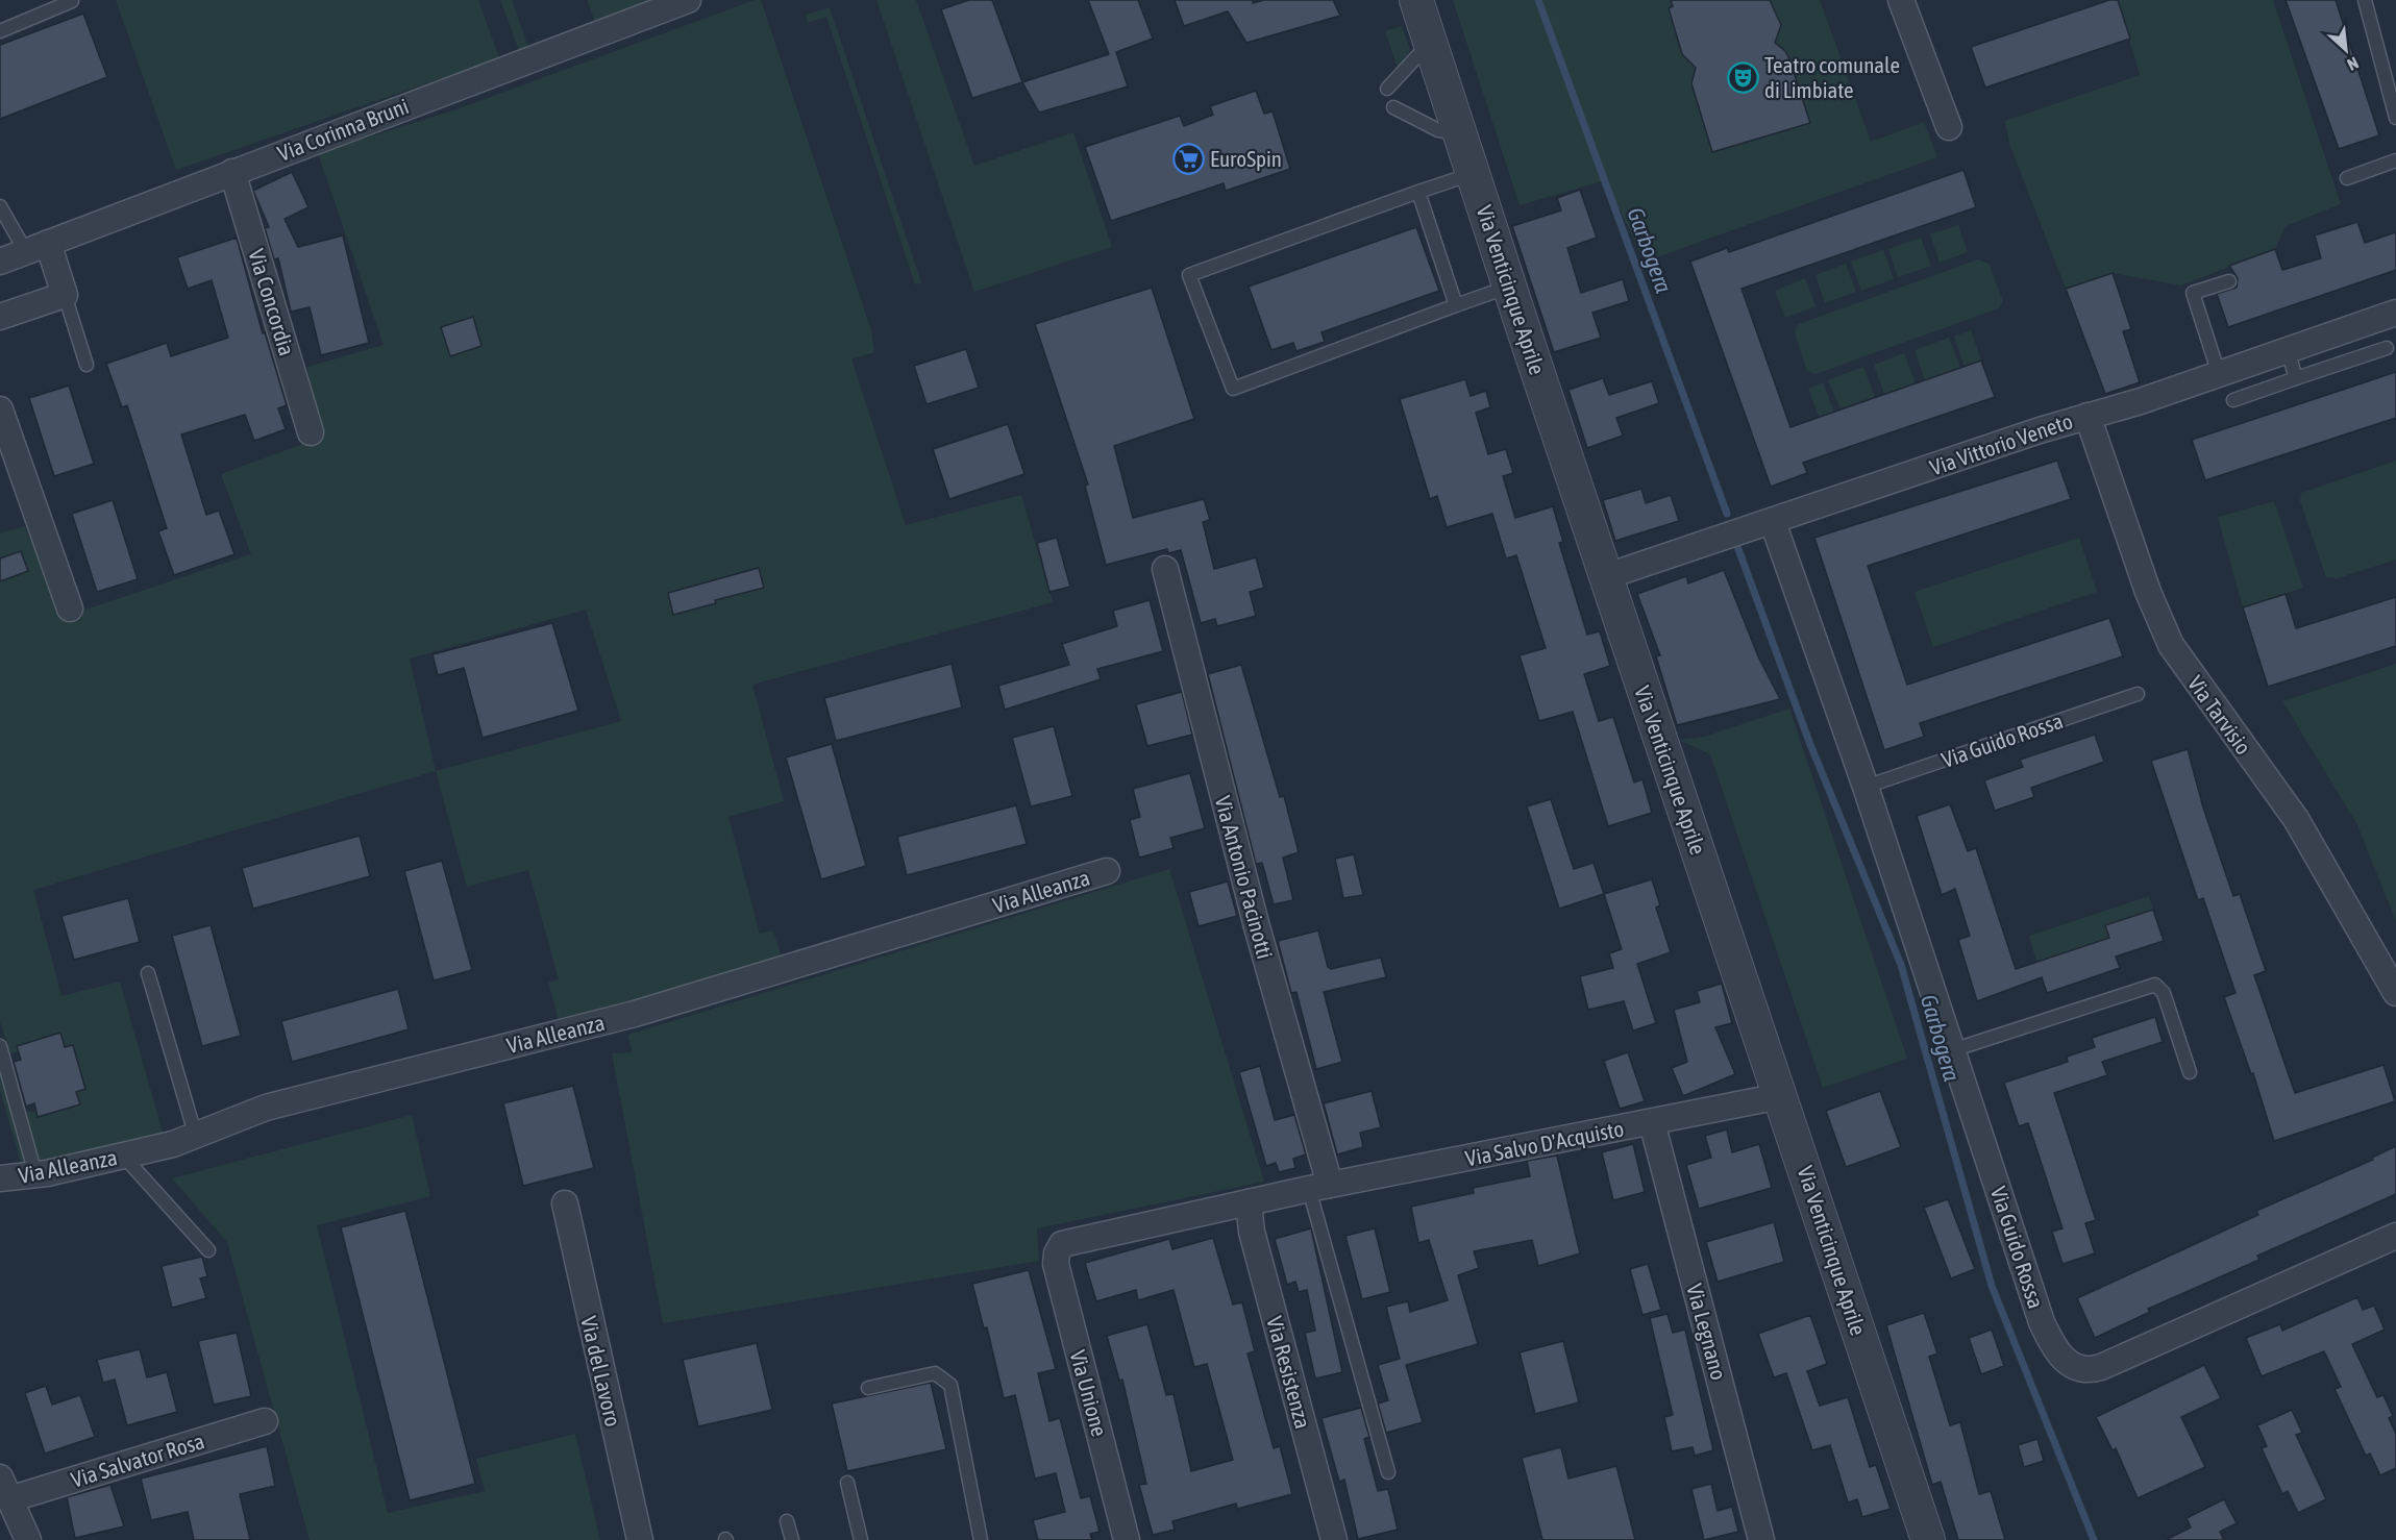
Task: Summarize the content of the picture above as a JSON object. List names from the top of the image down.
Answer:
{
  "streets": {
    "street": [
      "Via Corinna Bruni",
      "Via Venticinque Aprile",
      "Via Concordia",
      "Via Vittorio Veneto",
      "Via Tarvisio",
      "Via Guido Rossa",
      "Via Antonio Pacinotti",
      "Via Alleanza",
      "Via Salvo D'Acquisto",
      "Via Legnano",
      "Via del Lavoro",
      "Via Resistenza",
      "Via Unione",
      "Via Salvator Rosa"
    ]
  },
  "crossings": [
    ["Via Corinna Bruni", "Via Concordia"],
    ["Via Venticinque Aprile", "Via Vittorio Veneto"],
    ["Via Venticinque Aprile", "Via Salvo D'Acquisto"],
    ["Via Vittorio Veneto", "Via Tarvisio"],
    ["Via Vittorio Veneto", "Via Guido Rossa"],
    ["Via Antonio Pacinotti", "Via Salvo D'Acquisto"],
    ["Via Salvo D'Acquisto", "Via Legnano"],
    ["Via Salvo D'Acquisto", "Via Resistenza"],
    ["Via Salvo D'Acquisto", "Via Unione"]
  ],
  "water": ["Garbogera"],
  "places": {
    "theatre": ["Teatro comunale di Limbiate"],
    "supermarket": ["EuroSpin"]
  },
  "north": "bottom right"
}
